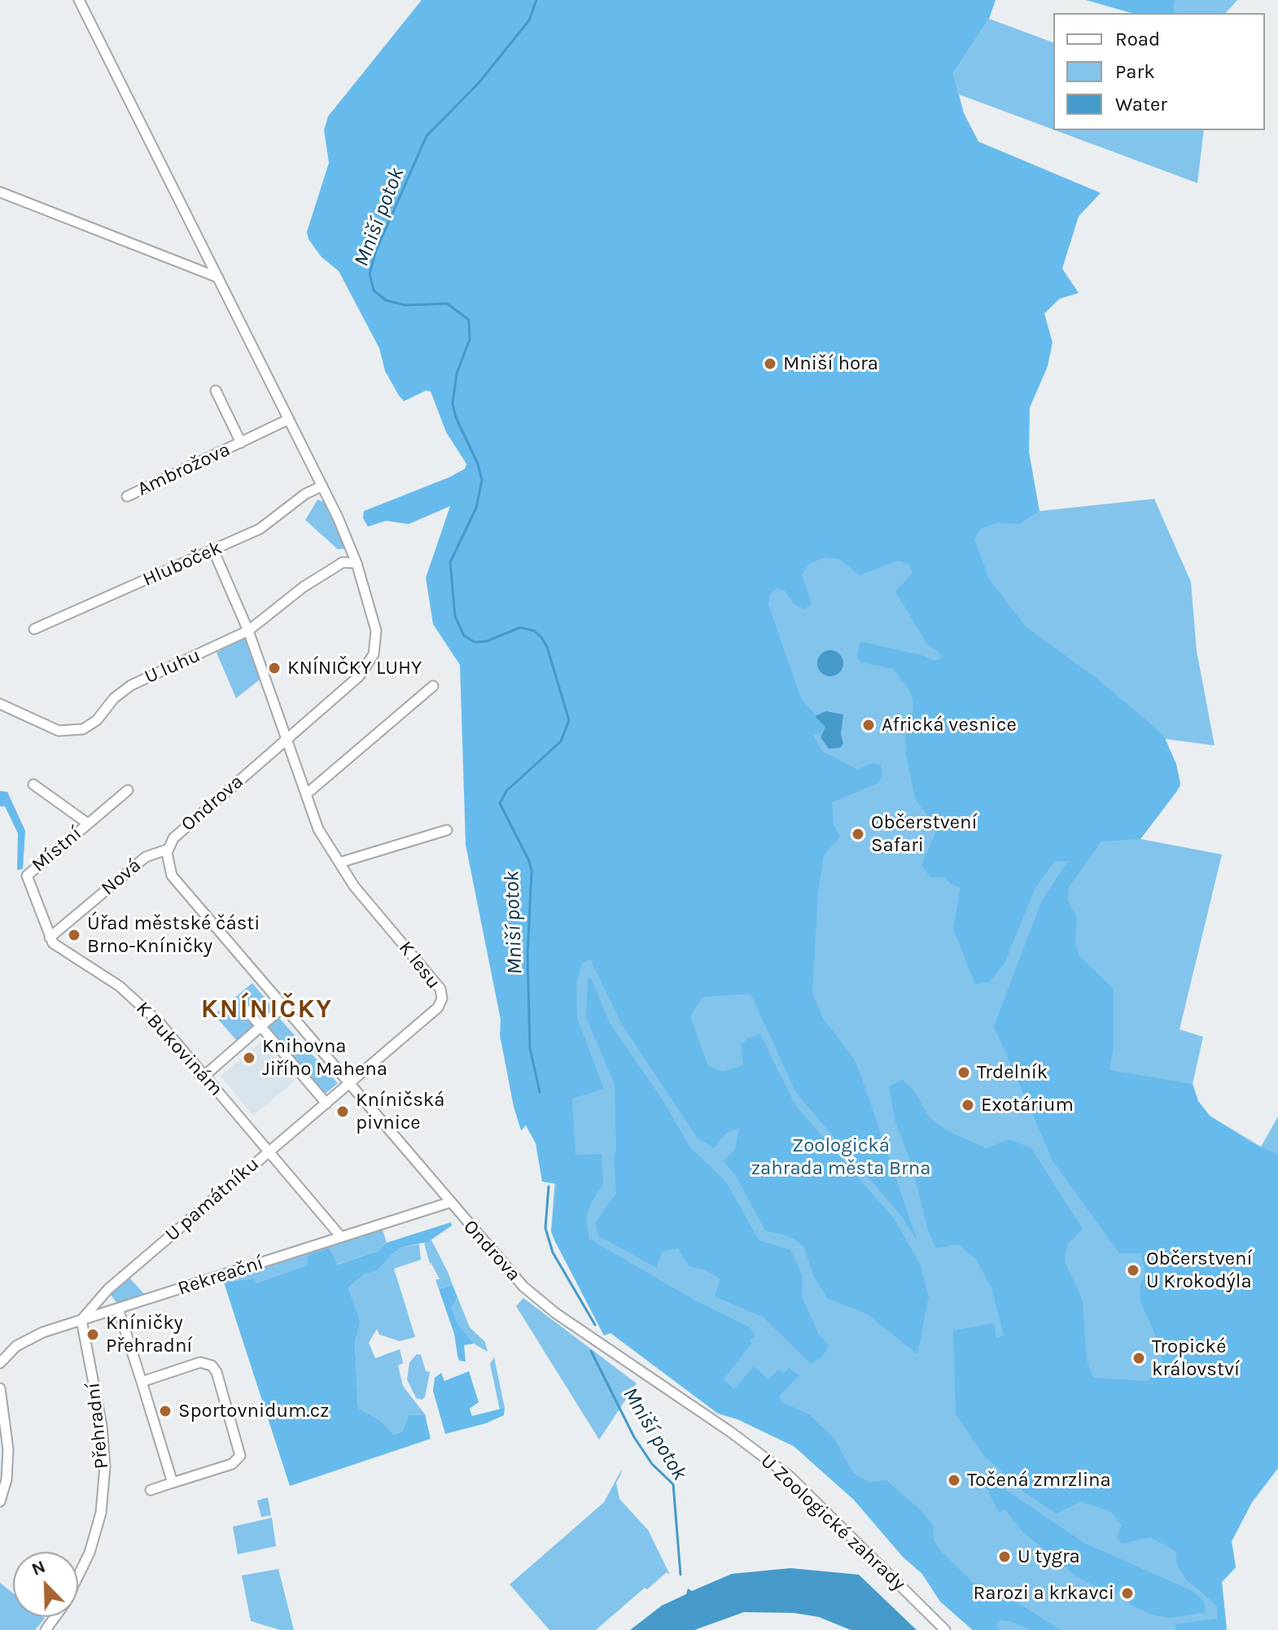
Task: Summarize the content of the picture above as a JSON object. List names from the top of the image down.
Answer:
{
  "streets": {
    "street": [
      "Ambrožova",
      "Hluboček",
      "U luhu",
      "Ondrova",
      "Místní",
      "Nová",
      "K lesu",
      "K Bukovinám",
      "U památníku",
      "Rekreační",
      "Přehradní",
      "U Zoologické zahrady"
    ]
  },
  "crossings": [
    ["Ambrožova", "Ondrova"],
    ["Hluboček", "Ondrova"],
    ["Hluboček", "K lesu"],
    ["U luhu", "Ondrova"],
    ["U luhu", "K lesu"],
    ["Ondrova", "Nová"],
    ["Ondrova", "K lesu"],
    ["Ondrova", "U památníku"],
    ["Ondrova", "Rekreační"],
    ["Ondrova", "U Zoologické zahrady"],
    ["Místní", "Nová"],
    ["Místní", "K Bukovinám"],
    ["Nová", "K Bukovinám"],
    ["K lesu", "U památníku"],
    ["K Bukovinám", "U památníku"],
    ["K Bukovinám", "Rekreační"],
    ["U památníku", "Rekreační"],
    ["U památníku", "Přehradní"],
    ["Rekreační", "Přehradní"]
  ],
  "districts": ["KNÍNIČKY"],
  "water": ["Mniší potok"],
  "parks": ["Zoologická zahrada města Brna"],
  "places": [
    "Mniší hora",
    "KNÍNIČKY LUHY",
    "Africká vesnice",
    "Občerstvení Safari",
    "Úřad městské části Brno-Kníničky",
    "Knihovna Jiřího Mahena",
    "Trdelník",
    "Exotárium",
    "Kníničská pivnice",
    "Občerstvení U Krokodýla",
    "Kníničky Přehradní",
    "Tropické království",
    "Sportovnidum.cz",
    "Točená zmrzlina",
    "U tygra",
    "Rarozi a krkavci"
  ],
  "legend": ["Road", "Park", "Water"],
  "north": "top left"
}
